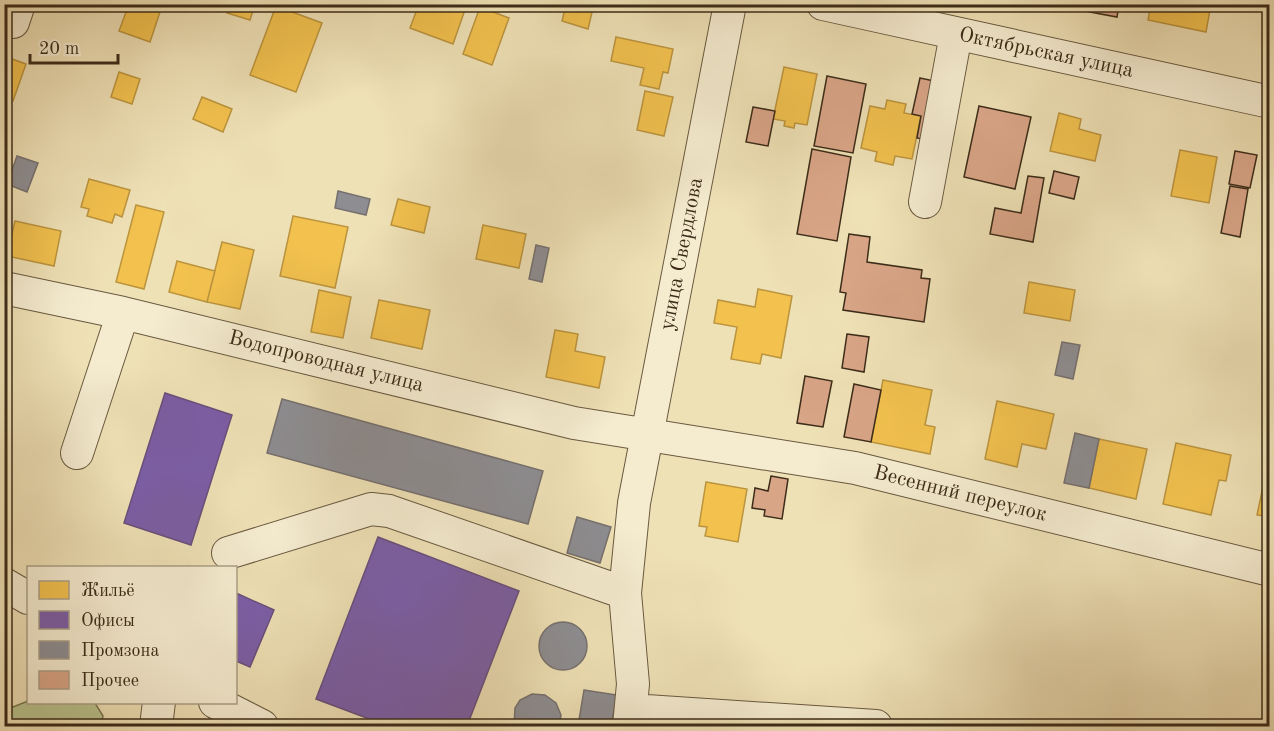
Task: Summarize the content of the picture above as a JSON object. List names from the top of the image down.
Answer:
{
  "streets": {
    "street": [
      "Октябрьская улица",
      "улица Свердлова",
      "Водопроводная улица",
      "Весенний переулок"
    ]
  },
  "crossings": [
    ["улица Свердлова", "Водопроводная улица"],
    ["улица Свердлова", "Весенний переулок"],
    ["Водопроводная улица", "Весенний переулок"]
  ],
  "legend": [
    "Жильё",
    "Офисы",
    "Промзона",
    "Прочее"
  ],
  "scale_bar": "20 m"
}
